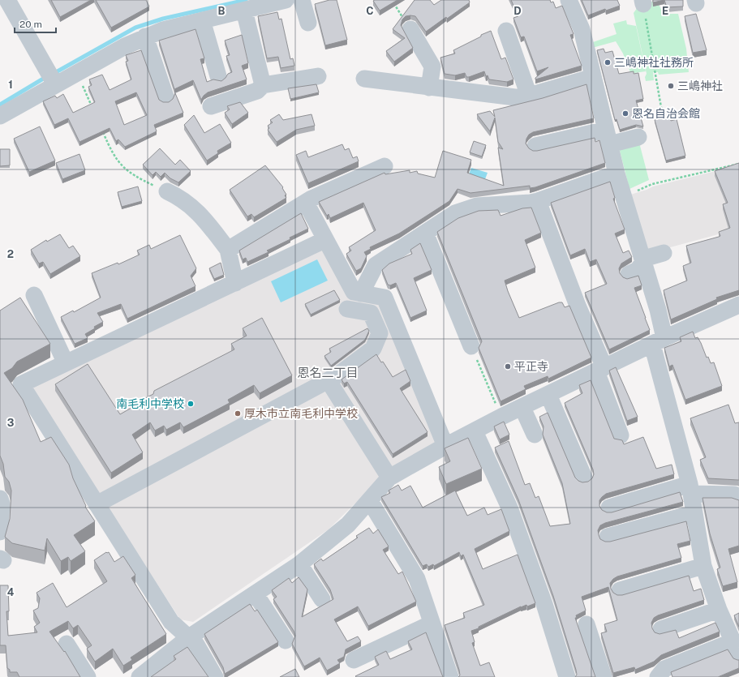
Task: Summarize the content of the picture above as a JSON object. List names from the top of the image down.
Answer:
{
  "districts": ["恩名二丁目"],
  "places": [
    "三嶋神社社務所",
    "三嶋神社",
    "恩名自治会館",
    "平正寺",
    "南毛利中学校",
    "厚木市立南毛利中学校"
  ],
  "scale_bar": "20 m",
  "grid": {
    "columns": [
      "B",
      "C",
      "D",
      "E"
    ],
    "rows": [
      "1",
      "2",
      "3",
      "4"
    ]
  }
}
